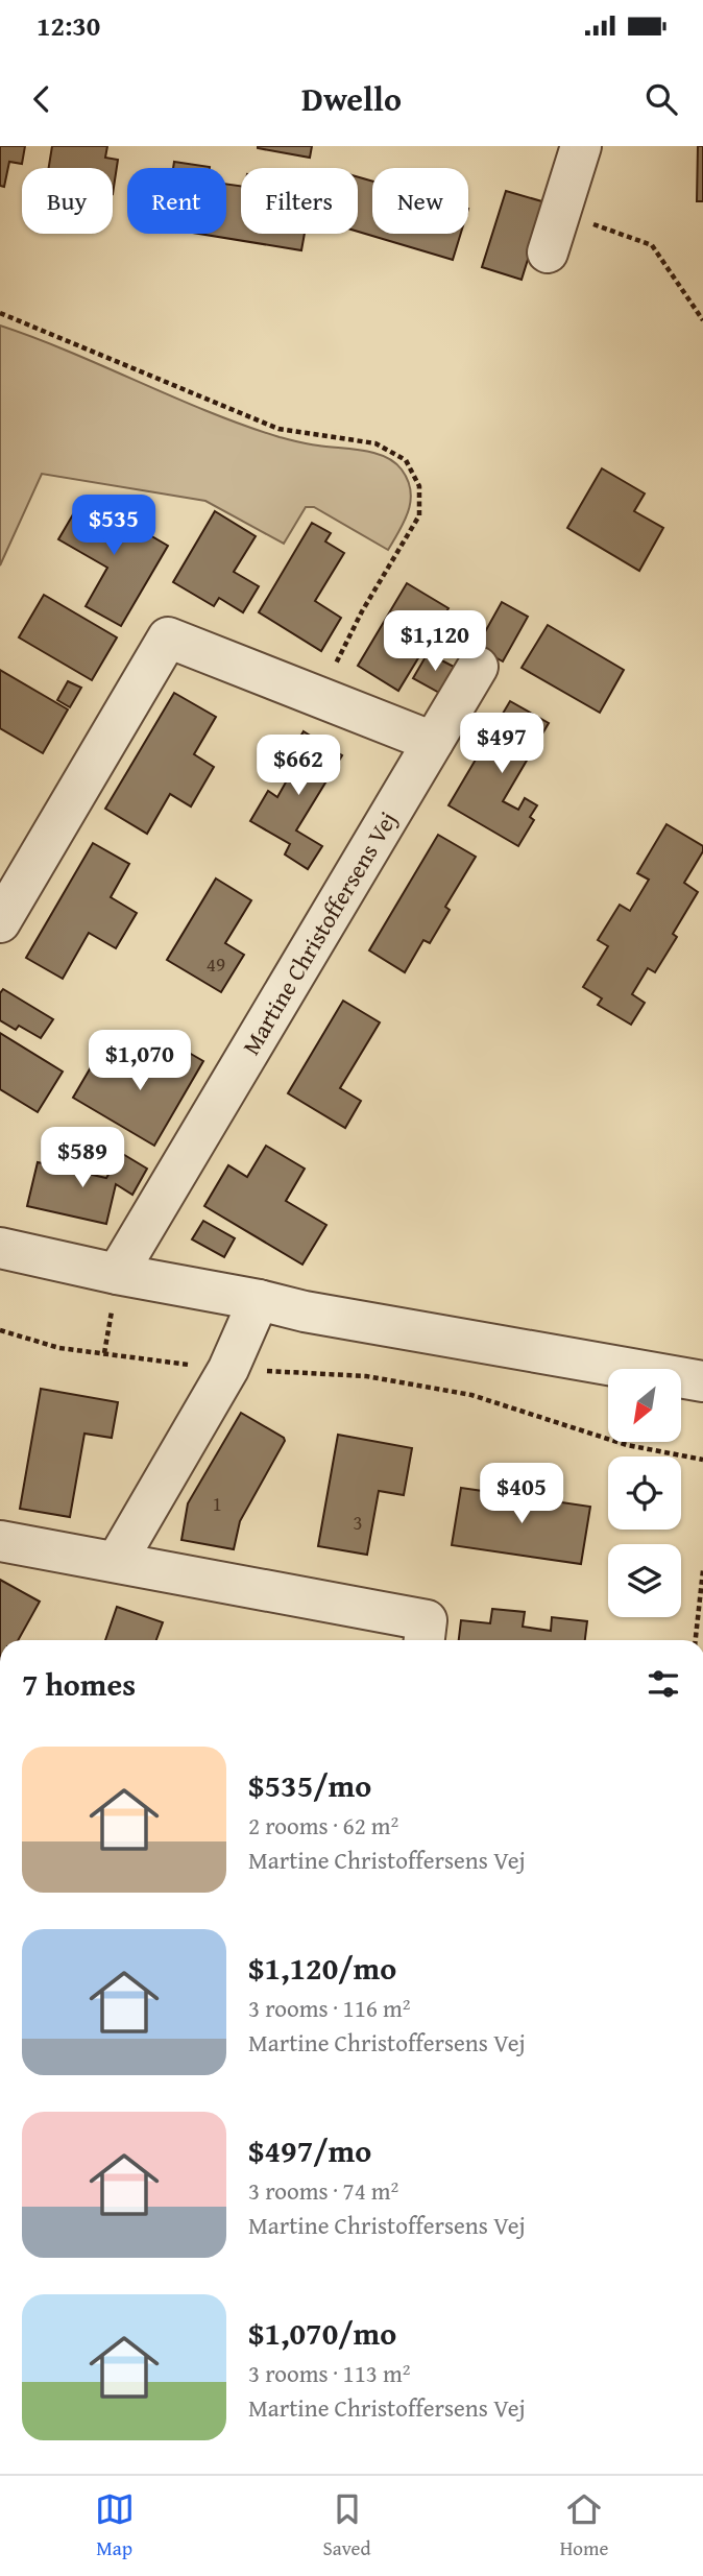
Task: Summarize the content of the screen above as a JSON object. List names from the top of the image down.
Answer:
{
  "streets": {
    "street": ["Martine Christoffersens Vej"]
  },
  "house_numbers": ["49", "1", "3"],
  "north": "bottom left",
  "page": {
    "status": "12:30",
    "header": "Dwello",
    "chip": [
      "Buy",
      "Rent",
      "Filters",
      "New"
    ],
    "price": [
      "$535",
      "$1,120",
      "$497",
      "$662",
      "$1,070",
      "$589",
      "$405"
    ],
    "heading": "7 homes",
    "list": [
      {
        "name": "$535/mo",
        "note": "2 rooms · 62 m² · Martine Christoffersens Vej"
      },
      {
        "name": "$1,120/mo",
        "note": "3 rooms · 116 m² · Martine Christoffersens Vej"
      },
      {
        "name": "$497/mo",
        "note": "3 rooms · 74 m² · Martine Christoffersens Vej"
      },
      {
        "name": "$1,070/mo",
        "note": "3 rooms · 113 m² · Martine Christoffersens Vej"
      }
    ],
    "tabs": ["Map", "Saved", "Home"]
  }
}
